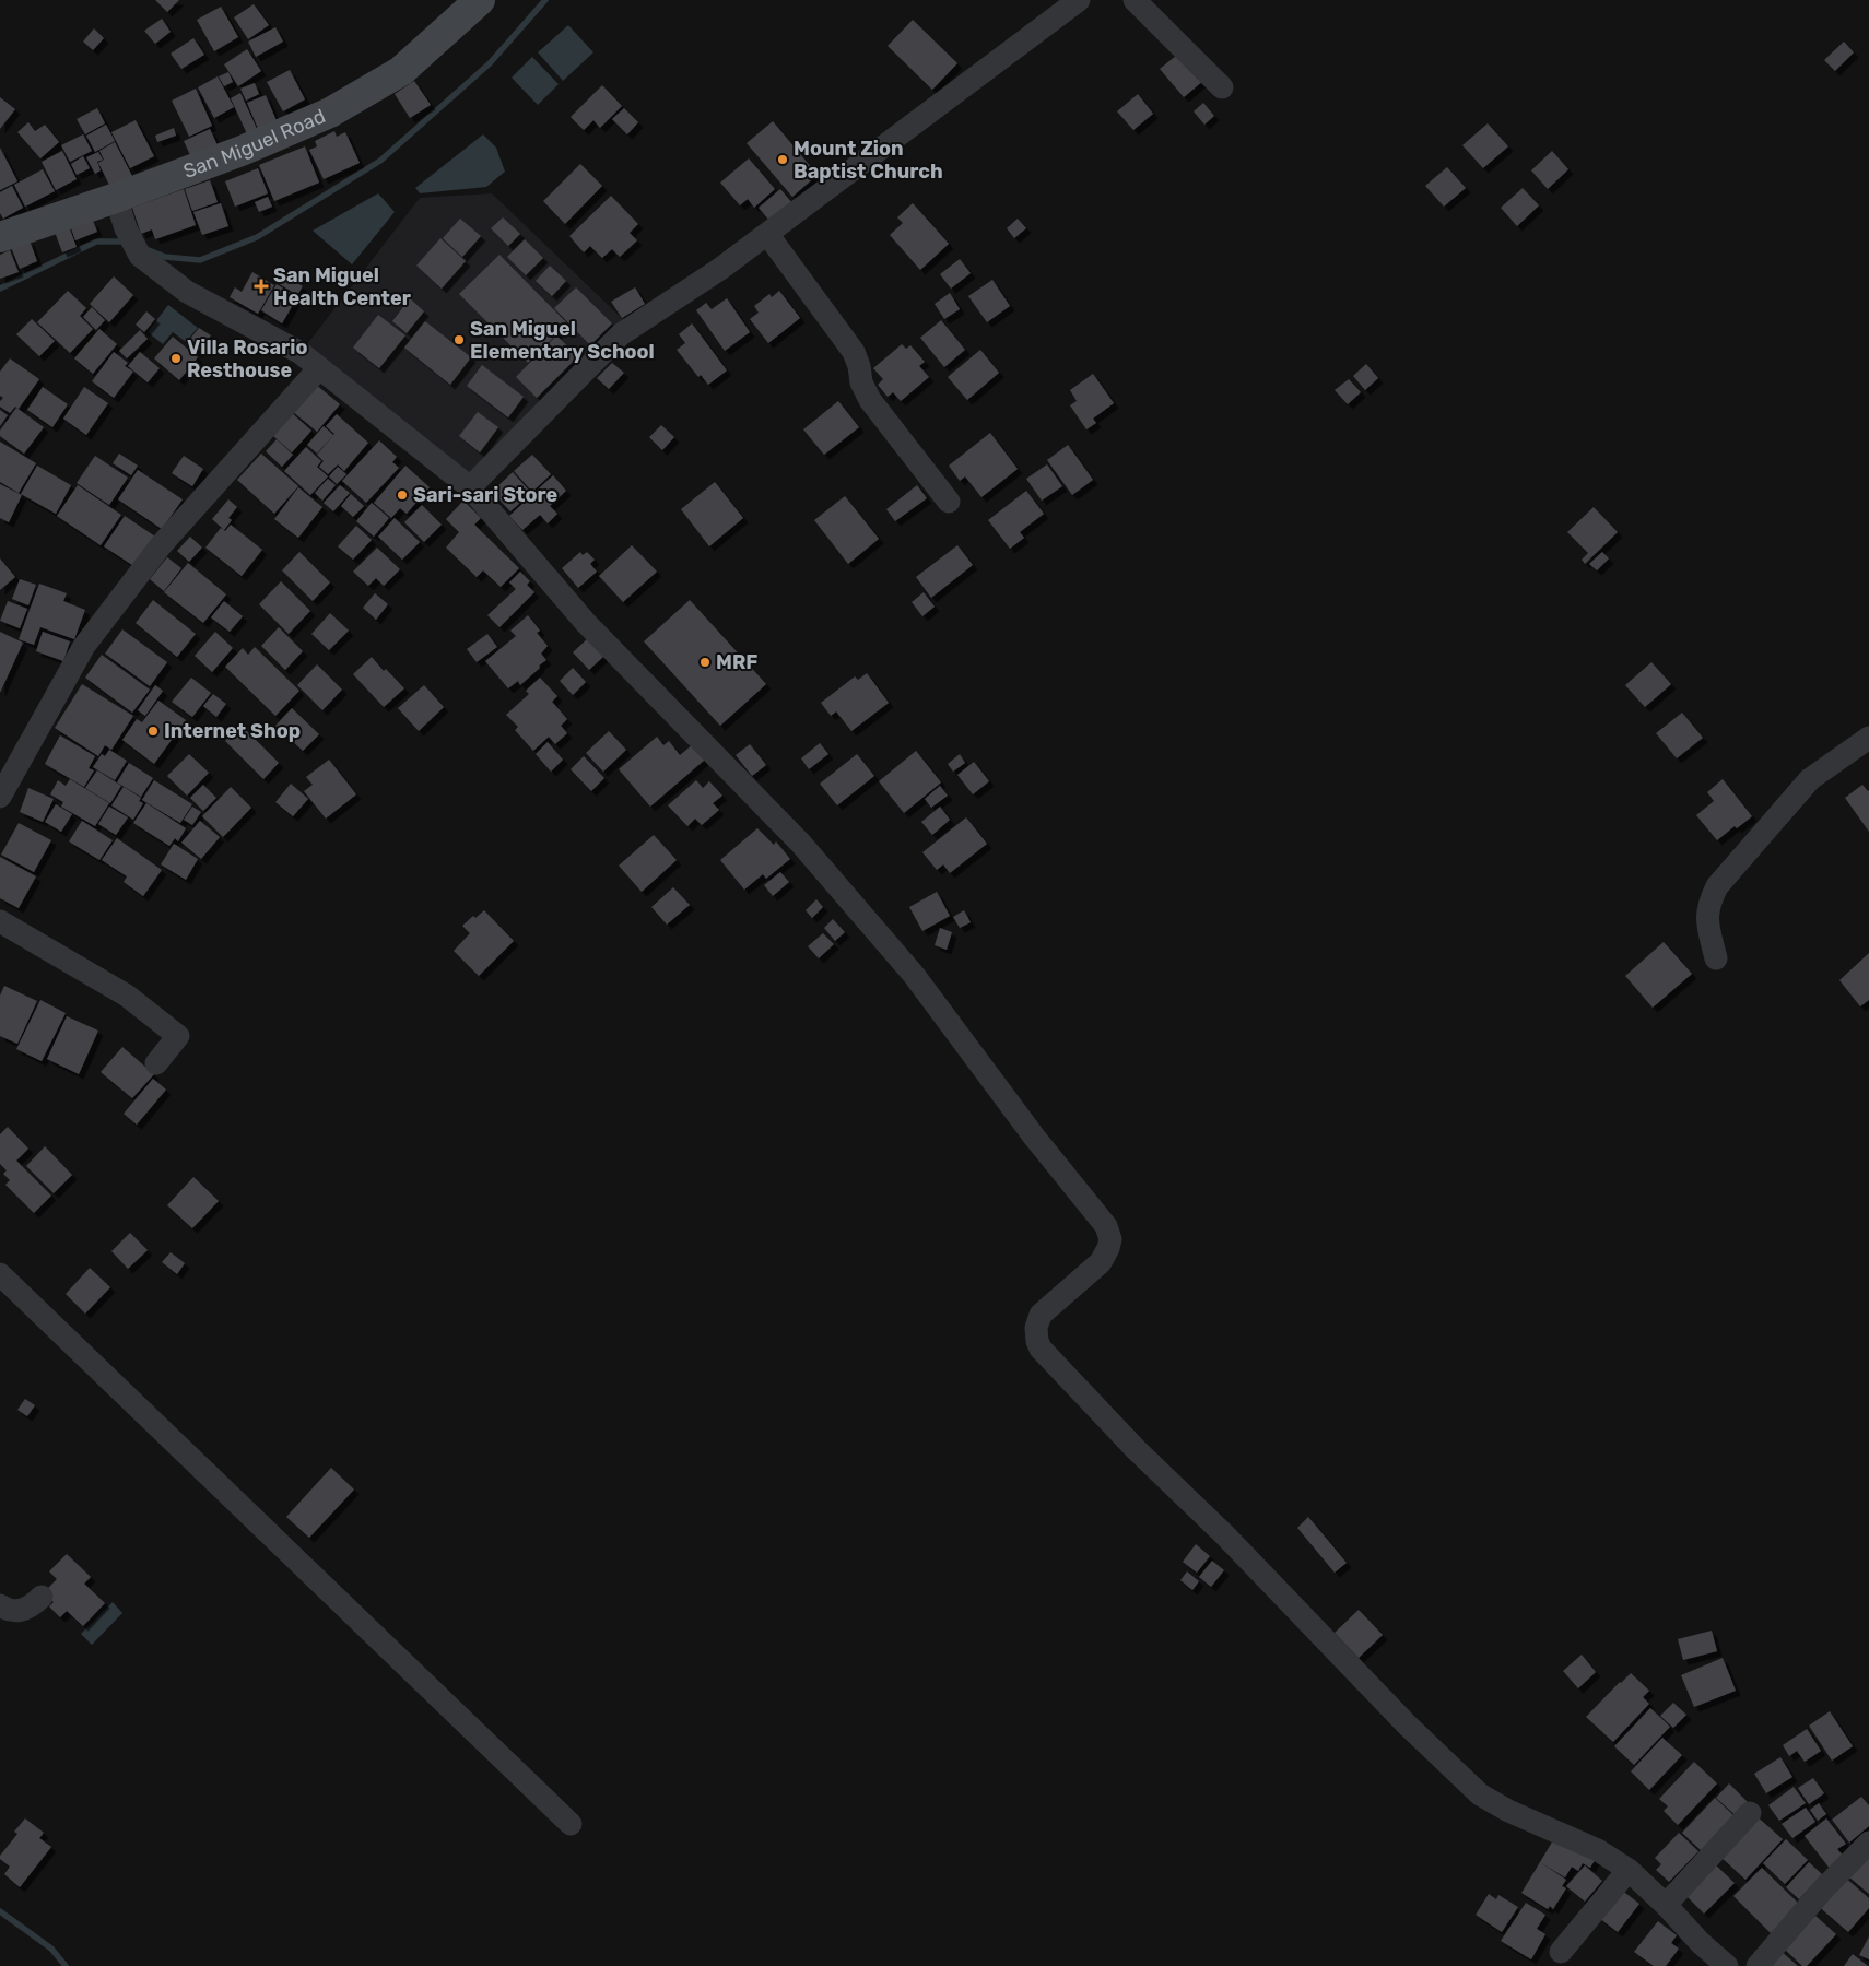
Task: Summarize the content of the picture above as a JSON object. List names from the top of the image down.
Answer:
{
  "streets": {
    "street": ["San Miguel Road"]
  },
  "places": {
    "other": [
      "Mount Zion Baptist Church",
      "San Miguel Elementary School",
      "Villa Rosario Resthouse",
      "Sari-sari Store",
      "MRF",
      "Internet Shop"
    ],
    "health": ["San Miguel Health Center"]
  }
}
